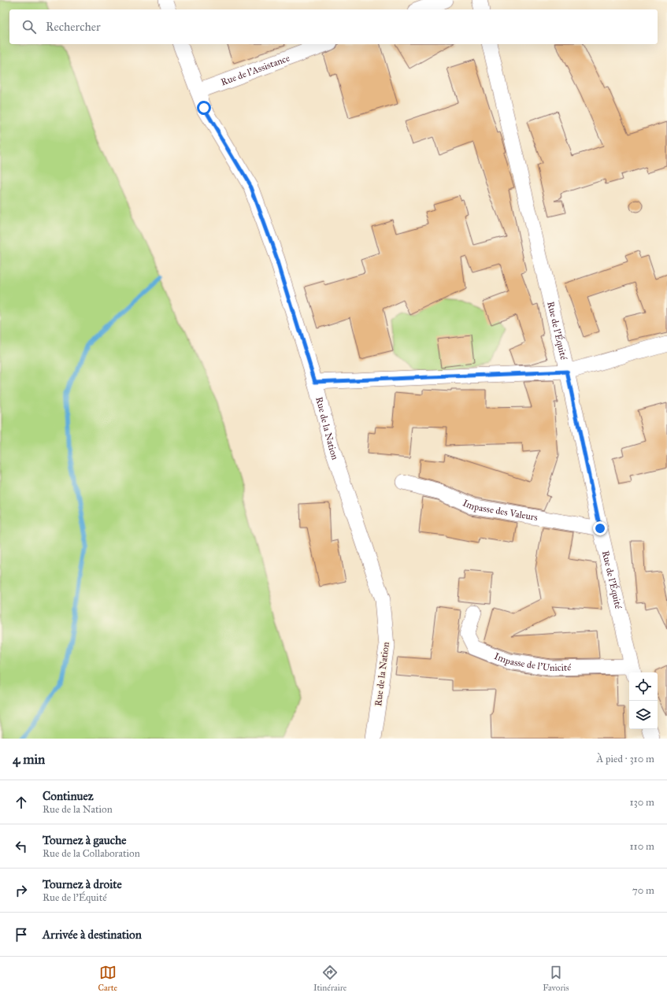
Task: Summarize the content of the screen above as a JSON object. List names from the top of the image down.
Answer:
{
  "streets": {
    "street": [
      "Rue de l'Assistance",
      "Rue de l'Équité",
      "Rue de la Nation",
      "Impasse des Valeurs",
      "Impasse de l'Unicité"
    ]
  },
  "crossings": [
    ["Rue de l'Assistance", "Rue de la Nation"],
    ["Rue de l'Équité", "Impasse des Valeurs"],
    ["Rue de l'Équité", "Impasse de l'Unicité"]
  ],
  "page": {
    "search": "Rechercher",
    "heading": ["4 min", "À pied · 310 m"],
    "list": [
      ["Continuez", "Rue de la Nation", "130 m"],
      ["Tournez à gauche", "Rue de la Collaboration", "110 m"],
      ["Tournez à droite", "Rue de l'Équité", "70 m"],
      "Arrivée à destination"
    ],
    "nav": ["Carte", "Itinéraire", "Favoris"]
  }
}
